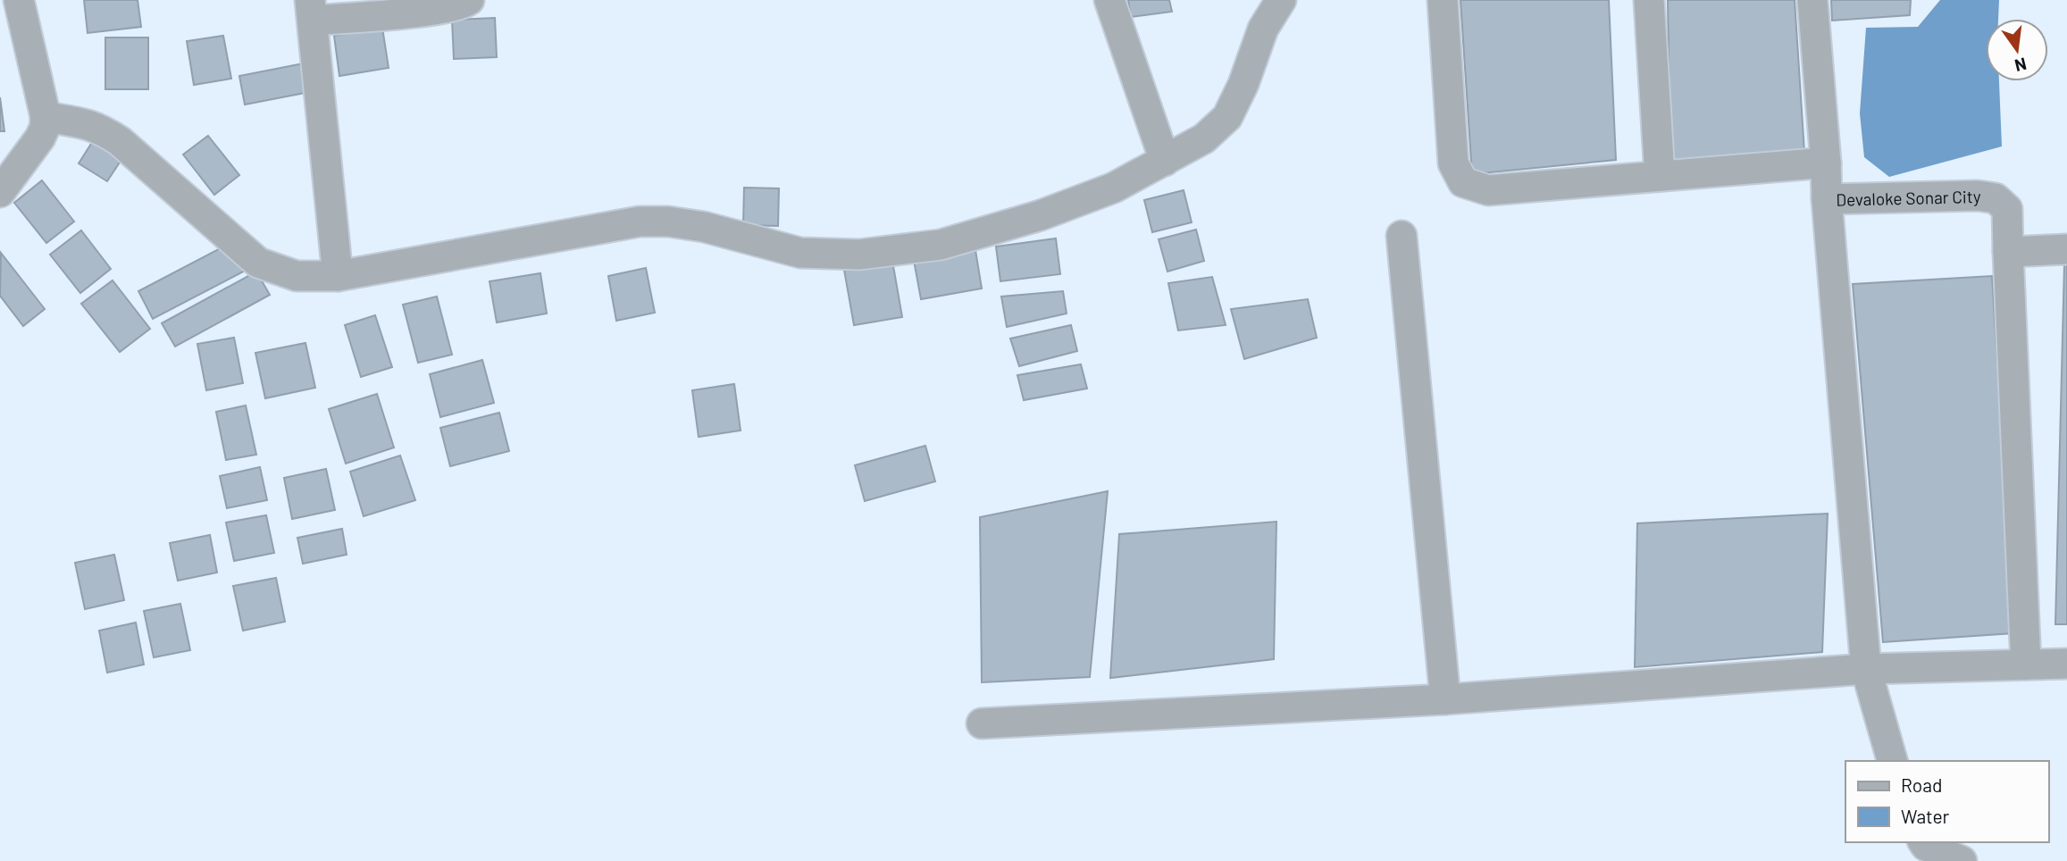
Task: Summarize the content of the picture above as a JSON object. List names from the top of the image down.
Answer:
{
  "streets": {
    "street": ["Devaloke Sonar City"]
  },
  "legend": ["Road", "Water"],
  "north": "bottom"
}
